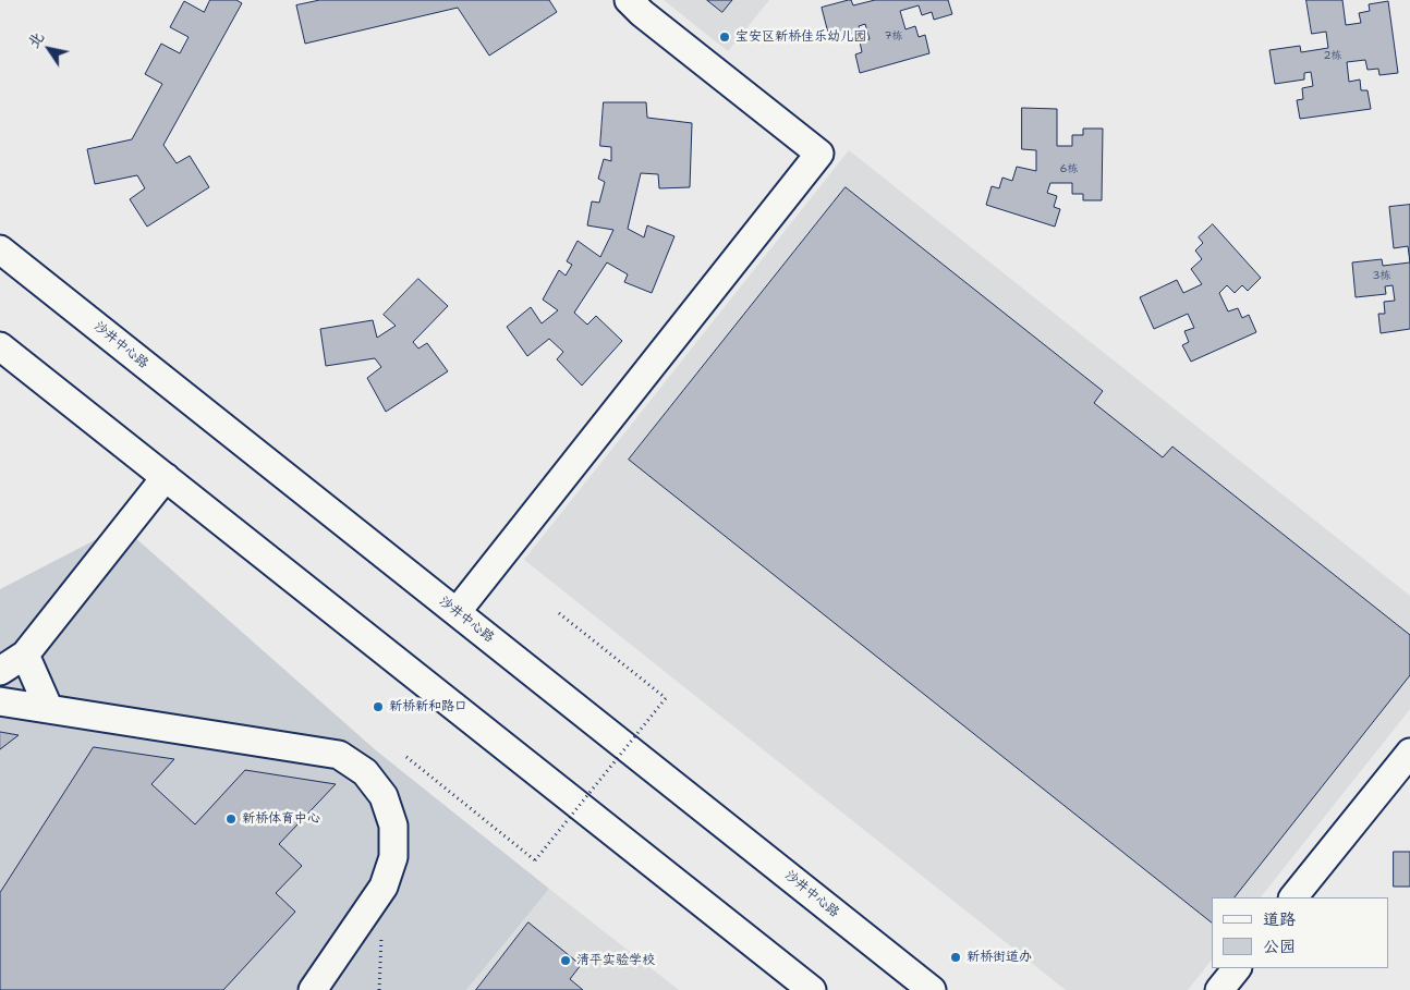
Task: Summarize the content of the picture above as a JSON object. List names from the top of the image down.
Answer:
{
  "streets": {
    "street": ["沙井中心路"]
  },
  "places": [
    "宝安区新桥佳乐幼儿园",
    "新桥新和路口",
    "新桥体育中心",
    "新桥街道办",
    "清平实验学校"
  ],
  "house_numbers": [
    "7栋",
    "2栋",
    "6栋",
    "3栋"
  ],
  "legend": ["道路", "公园"],
  "north": "top left"
}
